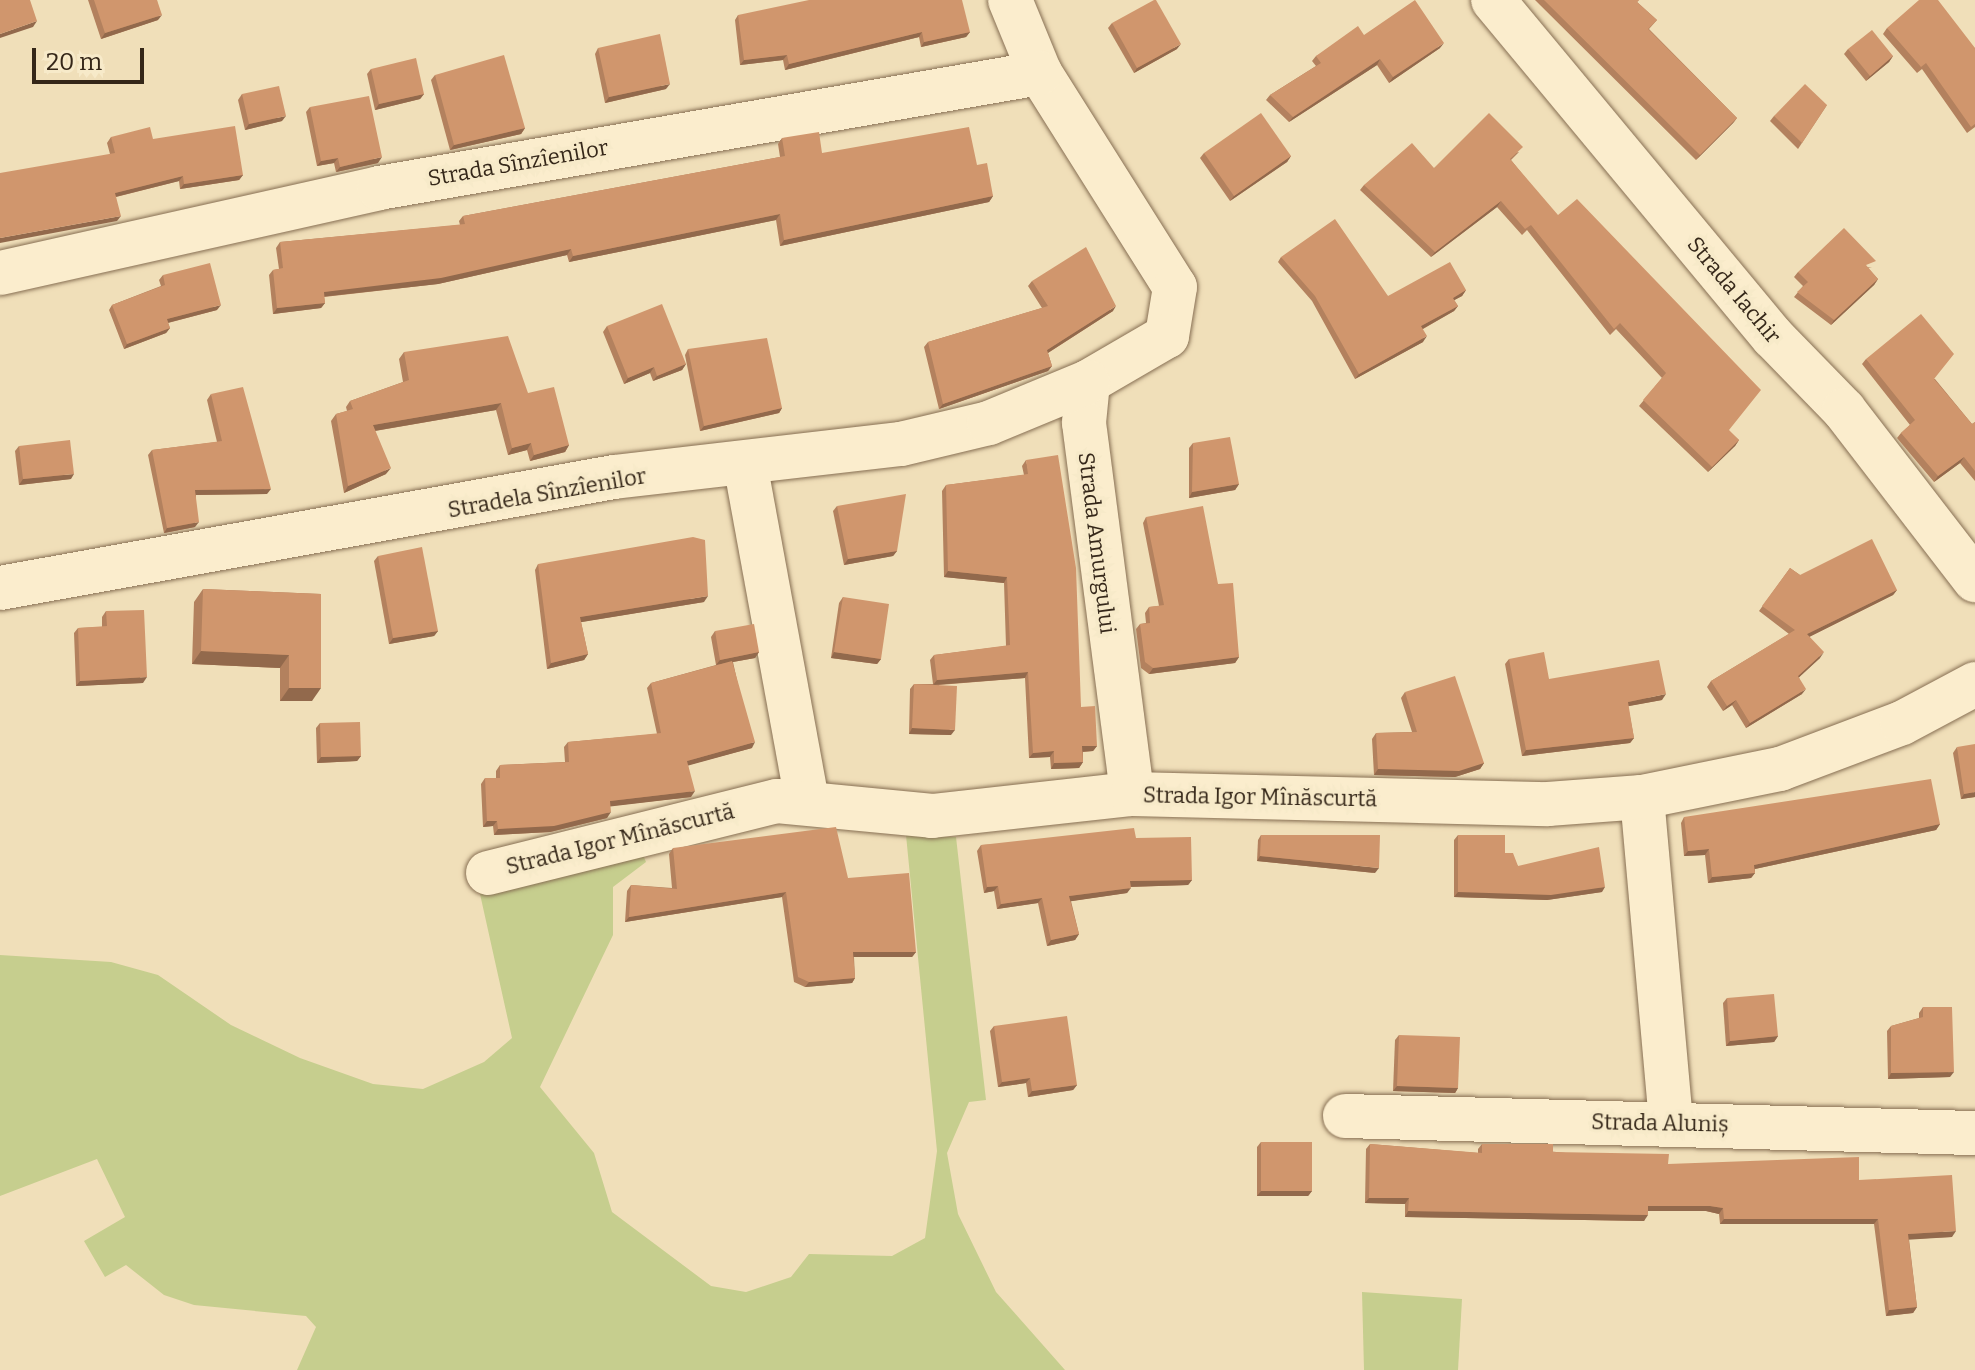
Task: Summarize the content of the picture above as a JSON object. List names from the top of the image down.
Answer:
{
  "streets": {
    "street": [
      "Strada Sînzîenilor",
      "Strada Iachir",
      "Stradela Sînzîenilor",
      "Strada Amurgului",
      "Strada Igor Mînăscurtă",
      "Strada Aluniș"
    ]
  },
  "crossings": [
    ["Stradela Sînzîenilor", "Strada Amurgului"],
    ["Strada Amurgului", "Strada Igor Mînăscurtă"]
  ],
  "scale_bar": "20 m"
}
